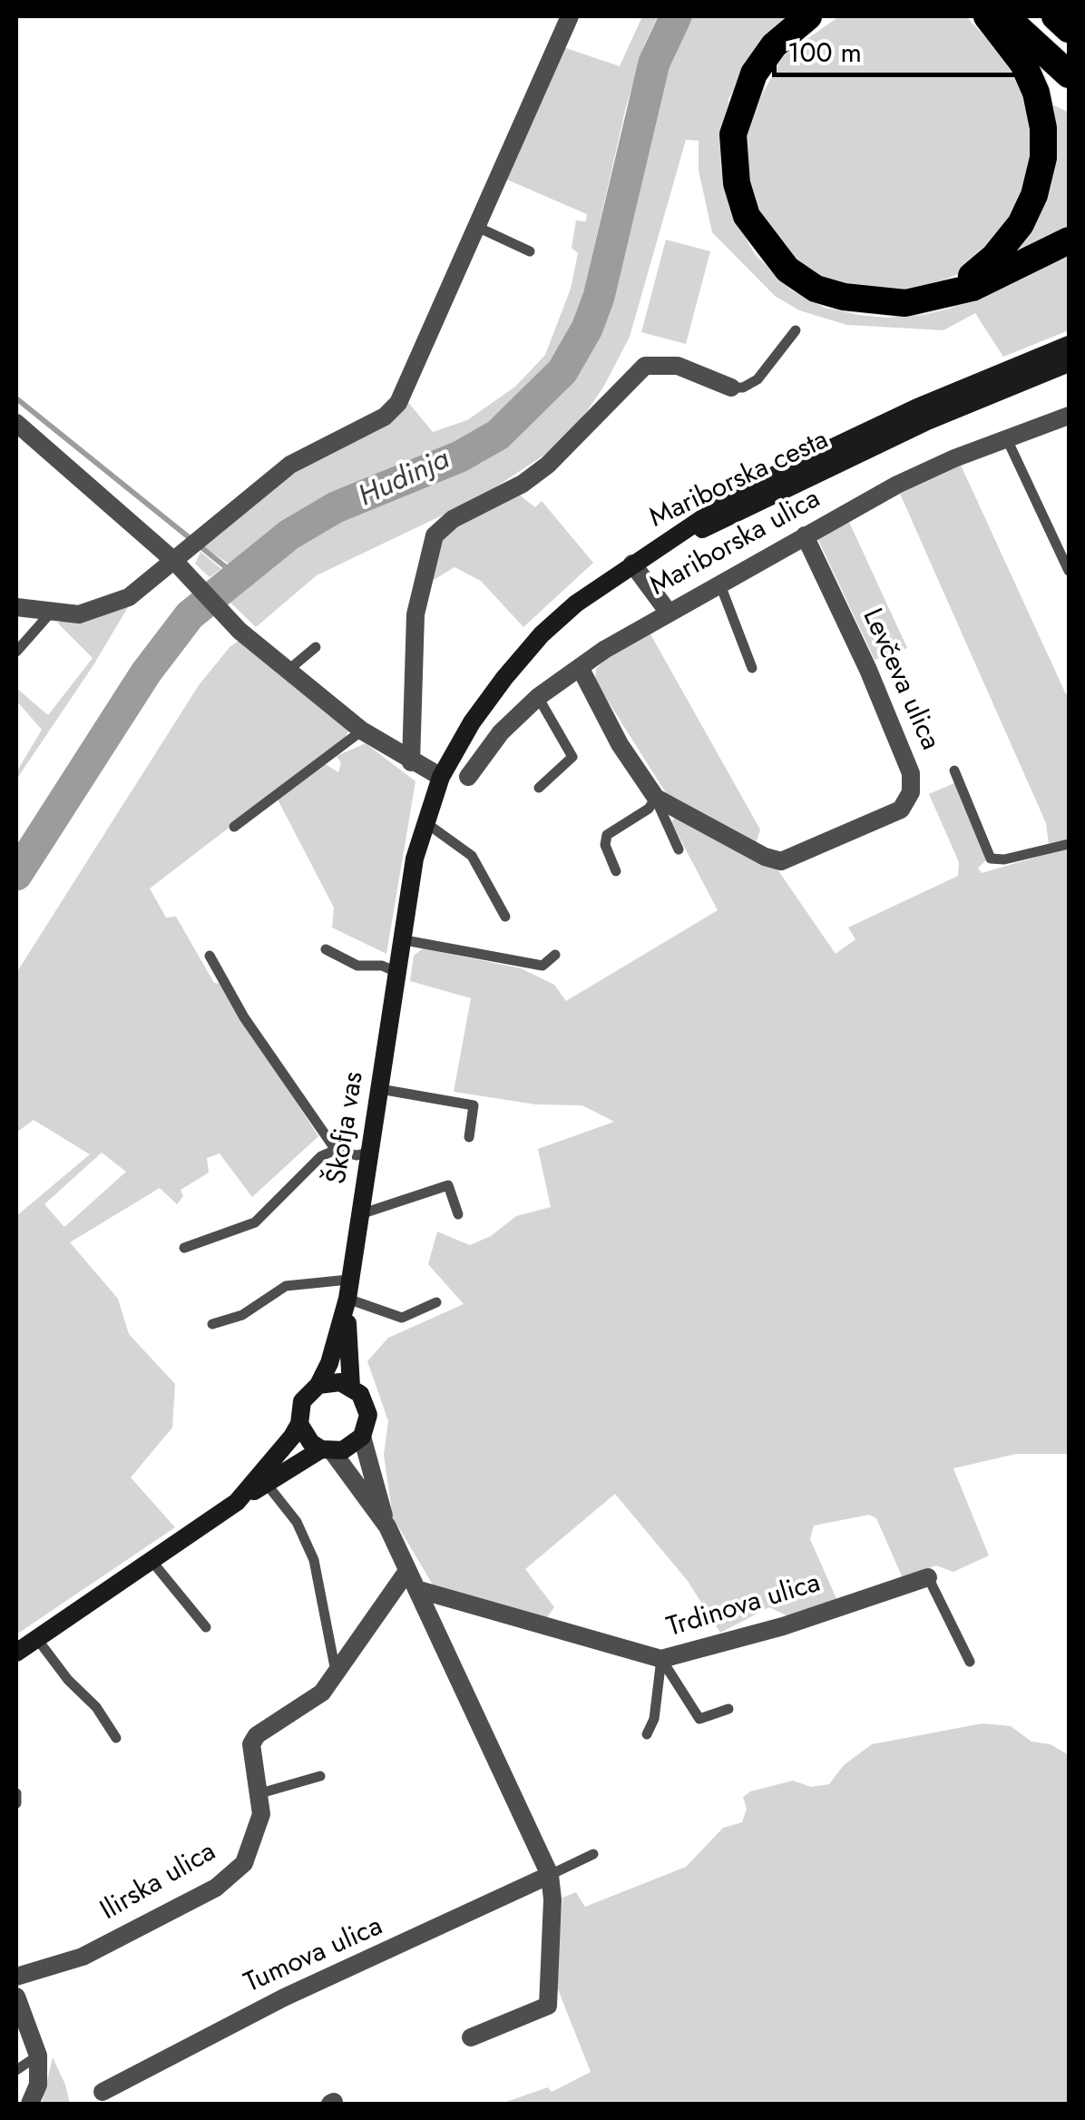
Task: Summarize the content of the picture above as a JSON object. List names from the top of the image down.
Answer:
{
  "streets": {
    "main road": ["Mariborska cesta", "Škofja vas"],
    "street": [
      "Mariborska ulica",
      "Levčeva ulica",
      "Trdinova ulica",
      "Ilirska ulica",
      "Tumova ulica"
    ]
  },
  "crossings": [
    ["Mariborska cesta", "Škofja vas"],
    ["Mariborska ulica", "Levčeva ulica"]
  ],
  "water": ["Hudinja"],
  "scale_bar": "100 m"
}
